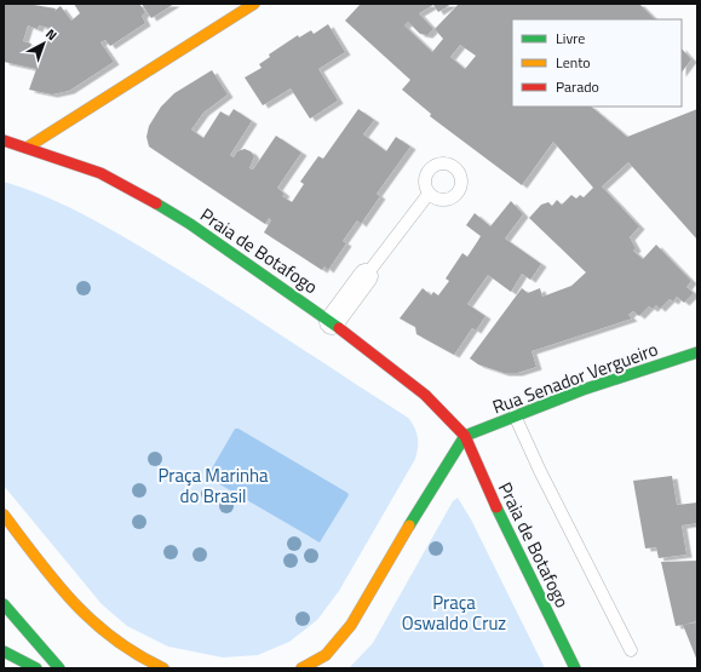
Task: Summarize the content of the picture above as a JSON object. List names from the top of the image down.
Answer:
{
  "streets": {
    "main road": ["Praia de Botafogo", "Rua Senador Vergueiro"]
  },
  "crossings": [
    ["Praia de Botafogo", "Rua Senador Vergueiro"]
  ],
  "parks": ["Praça Marinha do Brasil", "Praça Oswaldo Cruz"],
  "legend": ["Livre", "Lento", "Parado"],
  "north": "top right"
}
